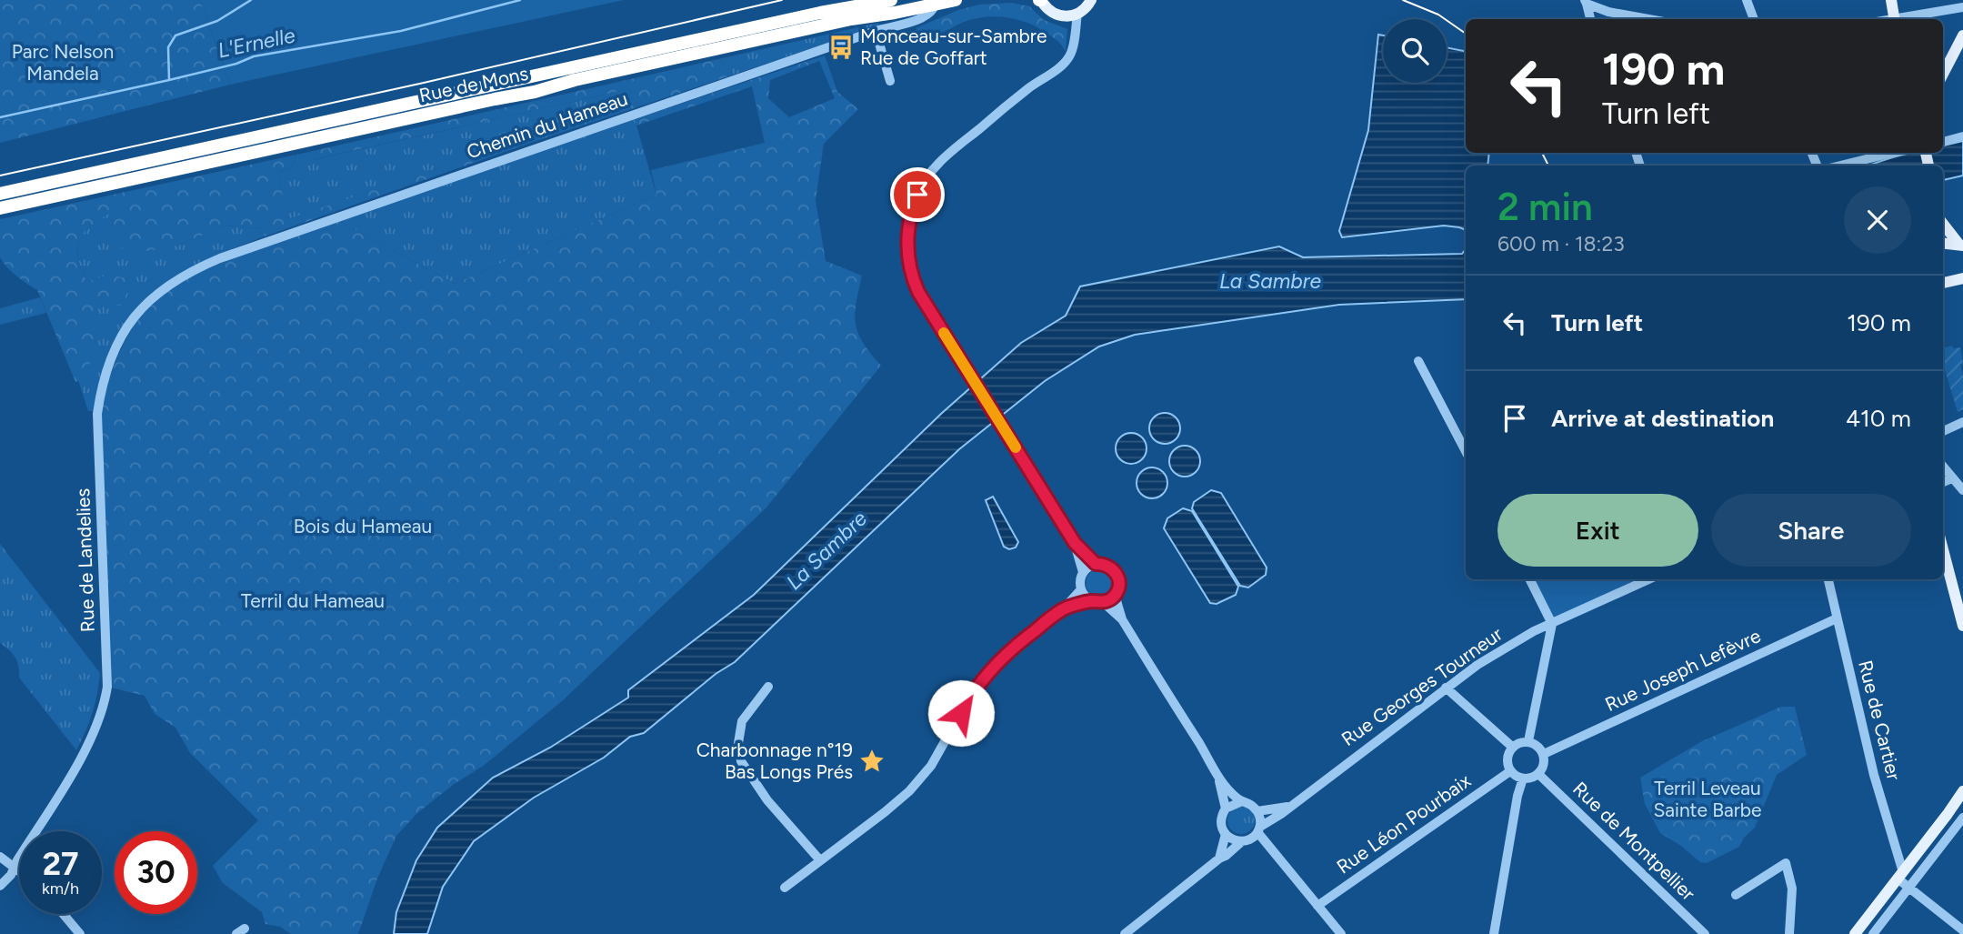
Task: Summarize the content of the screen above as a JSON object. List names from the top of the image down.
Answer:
{
  "streets": {
    "highway": ["Rue de Mons"],
    "street": [
      "Chemin du Hameau",
      "Rue de Landelies",
      "Rue Joseph Lefèvre",
      "Rue Georges Tourneur",
      "Rue de Cartier",
      "Rue Léon Pourbaix",
      "Rue de Montpellier"
    ]
  },
  "crossings": [
    ["Rue de Mons", "Chemin du Hameau"],
    ["Chemin du Hameau", "Rue de Landelies"],
    ["Rue Joseph Lefèvre", "Rue de Cartier"],
    ["Rue Joseph Lefèvre", "Rue Léon Pourbaix"],
    ["Rue Joseph Lefèvre", "Rue de Montpellier"],
    ["Rue Léon Pourbaix", "Rue de Montpellier"]
  ],
  "water": ["L'Ernelle", "La Sambre"],
  "parks": [
    "Parc Nelson Mandela",
    "Bois du Hameau",
    "Terril du Hameau",
    "Terril Leveau Sainte Barbe"
  ],
  "places": {
    "bus stop": ["Monceau-sur-Sambre Rue de Goffart"],
    "place": ["Charbonnage n°19 Bas Longs Prés"]
  },
  "page": {
    "turn": ["190 m", "Turn left"],
    "heading": ["2 min", "600 m · 18:23"],
    "list": [
      {
        "name": "Turn left",
        "value": "190 m"
      },
      {
        "name": "Arrive at destination",
        "value": "410 m"
      }
    ],
    "buttons": ["Exit", "Share"],
    "speed": "27 km/h",
    "limit": "30"
  }
}
